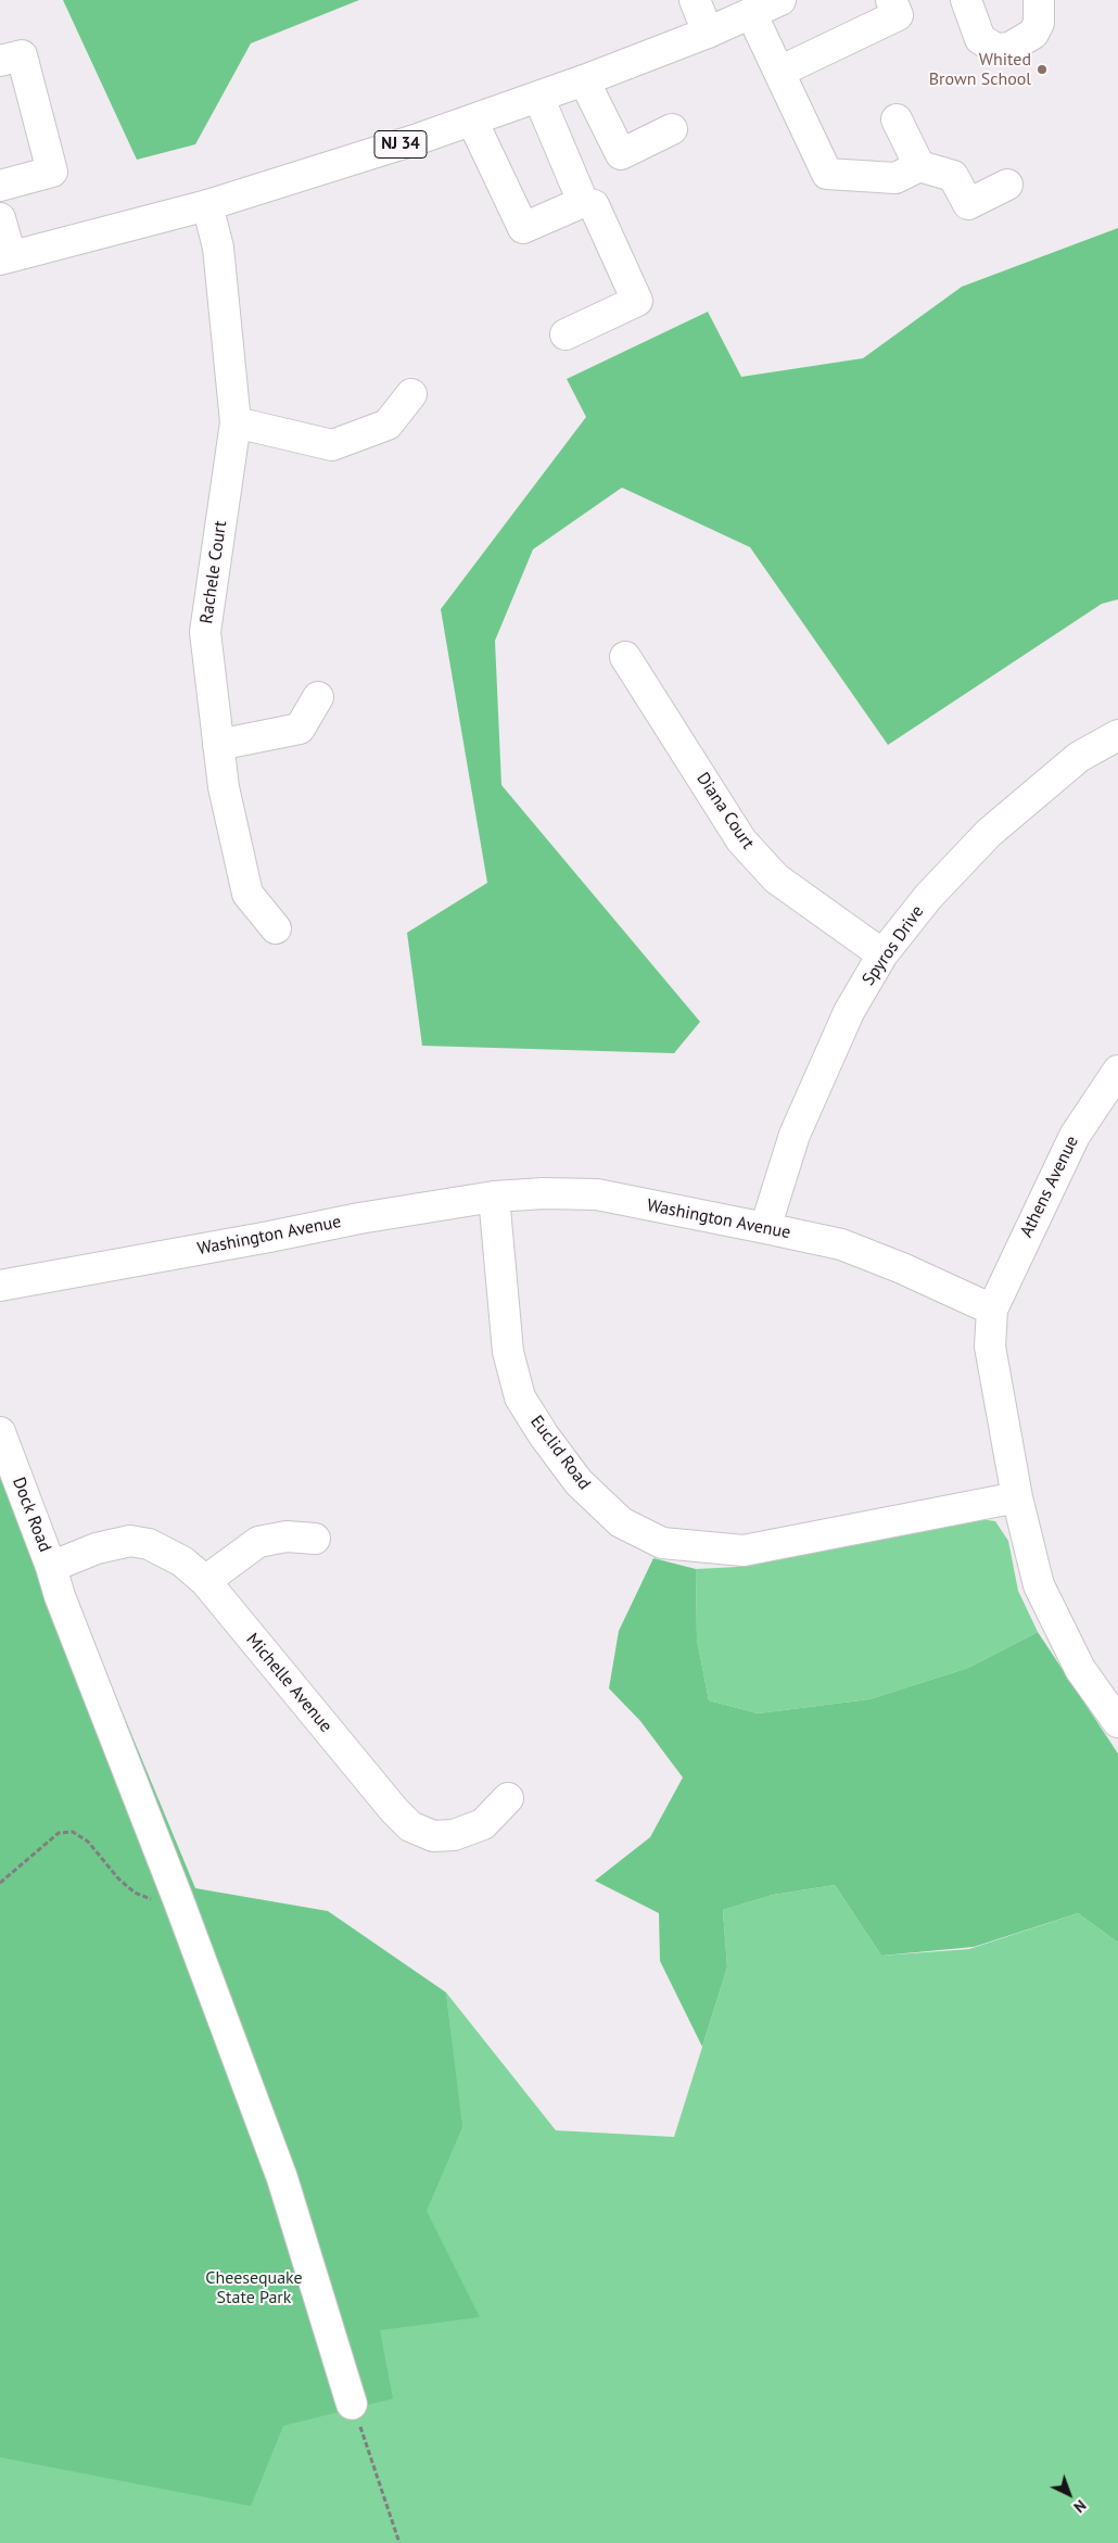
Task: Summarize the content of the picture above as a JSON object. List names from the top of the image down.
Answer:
{
  "streets": {
    "street": [
      "NJ 34",
      "Rachele Court",
      "Diana Court",
      "Spyros Drive",
      "Athens Avenue",
      "Washington Avenue",
      "Euclid Road",
      "Dock Road",
      "Michelle Avenue"
    ]
  },
  "crossings": [
    ["NJ 34", "Rachele Court"],
    ["Diana Court", "Spyros Drive"],
    ["Spyros Drive", "Washington Avenue"],
    ["Athens Avenue", "Washington Avenue"],
    ["Washington Avenue", "Euclid Road"],
    ["Dock Road", "Michelle Avenue"]
  ],
  "parks": ["Cheesequake State Park"],
  "places": ["Whited Brown School"],
  "north": "bottom right"
}
